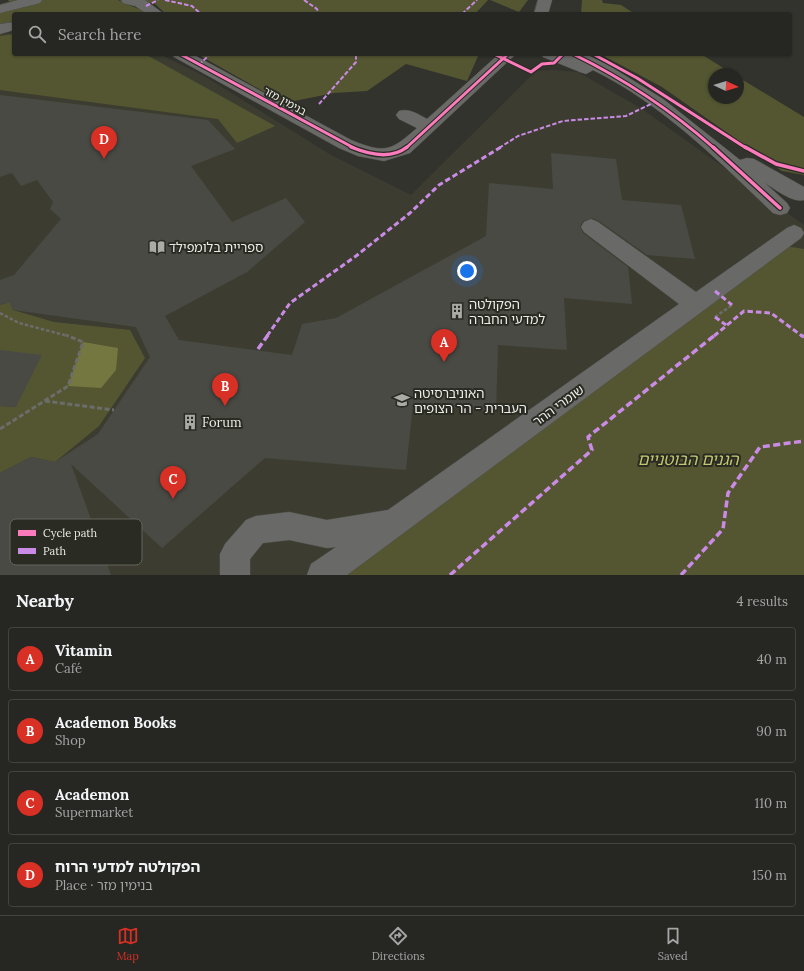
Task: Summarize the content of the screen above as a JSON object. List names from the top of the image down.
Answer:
{
  "streets": {
    "street": ["בנימין מזר", "שומרי ההר"]
  },
  "parks": ["הגנים הבוטניים"],
  "places": {
    "library": ["ספריית בלומפילד"],
    "building": ["הפקולטה למדעי החברה", "Forum"],
    "school or university": ["האוניברסיטה העברית - הר הצופים"]
  },
  "legend": ["Cycle path", "Path"],
  "north": "right",
  "page": {
    "search": "Search here",
    "pins": [
      "D",
      "A",
      "B",
      "C"
    ],
    "heading": ["Nearby", "4 results"],
    "list": [
      {
        "mark": "A",
        "name": "Vitamin",
        "note": "Café",
        "value": "40 m"
      },
      {
        "mark": "B",
        "name": "Academon Books",
        "note": "Shop",
        "value": "90 m"
      },
      {
        "mark": "C",
        "name": "Academon",
        "note": "Supermarket",
        "value": "110 m"
      },
      {
        "mark": "D",
        "name": "הפקולטה למדעי הרוח",
        "note": "Place · בנימין מזר",
        "value": "150 m"
      }
    ],
    "nav": ["Map", "Directions", "Saved"]
  }
}
